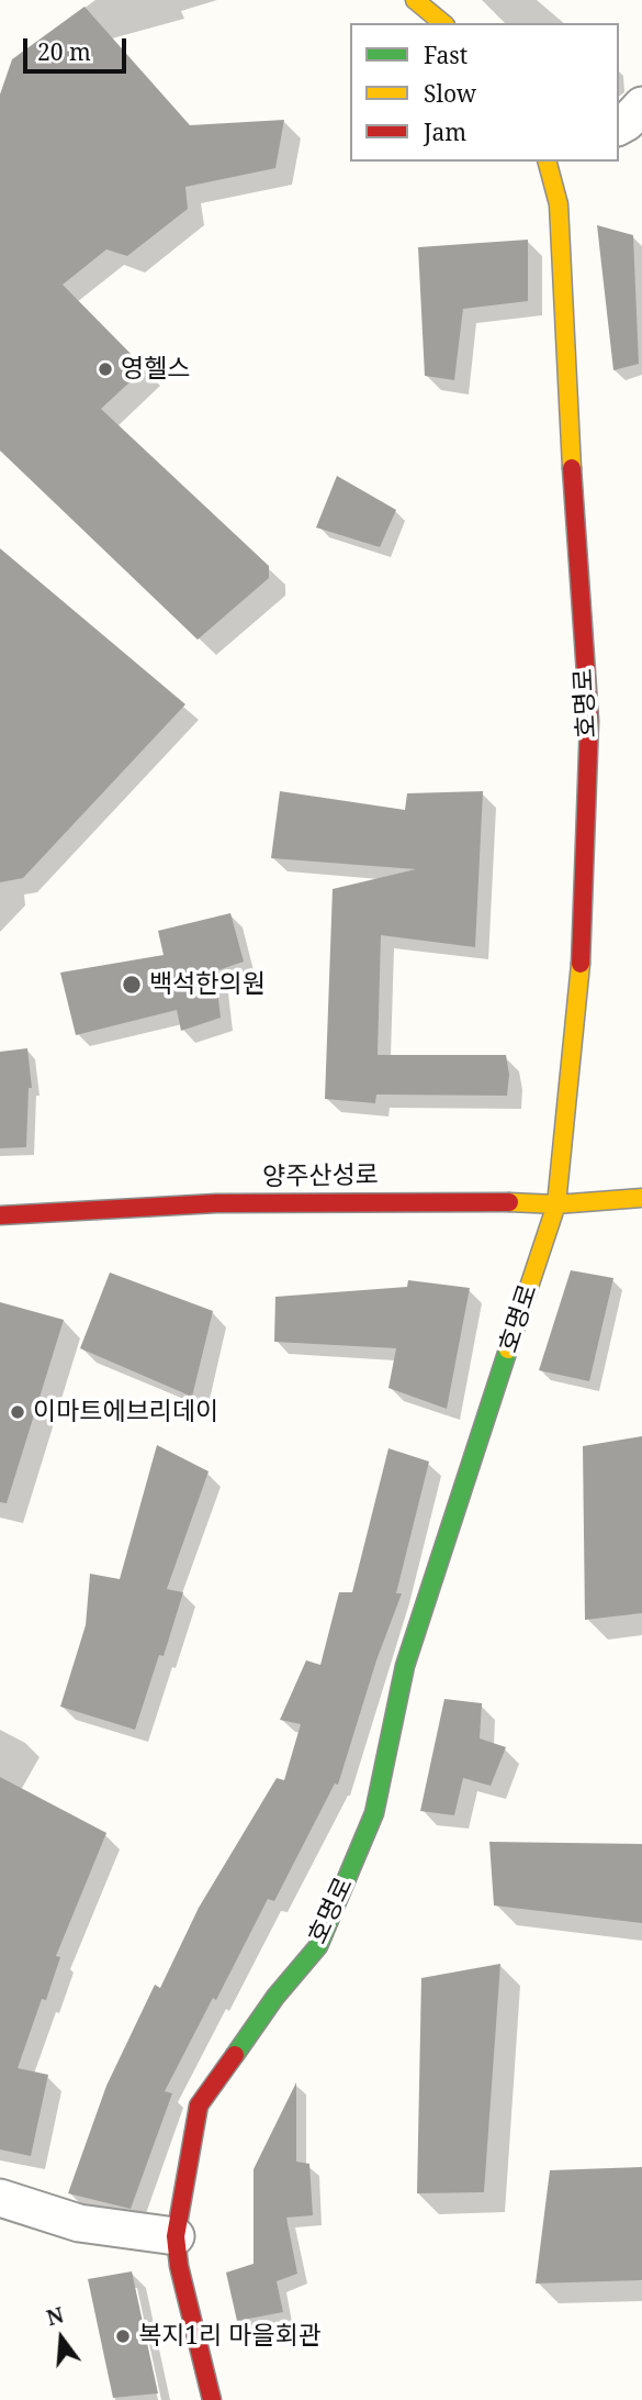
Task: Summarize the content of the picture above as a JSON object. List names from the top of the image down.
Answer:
{
  "streets": {
    "street": ["호명로", "양주산성로"]
  },
  "crossings": [
    ["호명로", "양주산성로"]
  ],
  "places": [
    "영헬스",
    "백석한의원",
    "이마트에브리데이",
    "복지1리 마을회관"
  ],
  "legend": ["Fast", "Slow", "Jam"],
  "scale_bar": "20 m",
  "north": "top"
}
